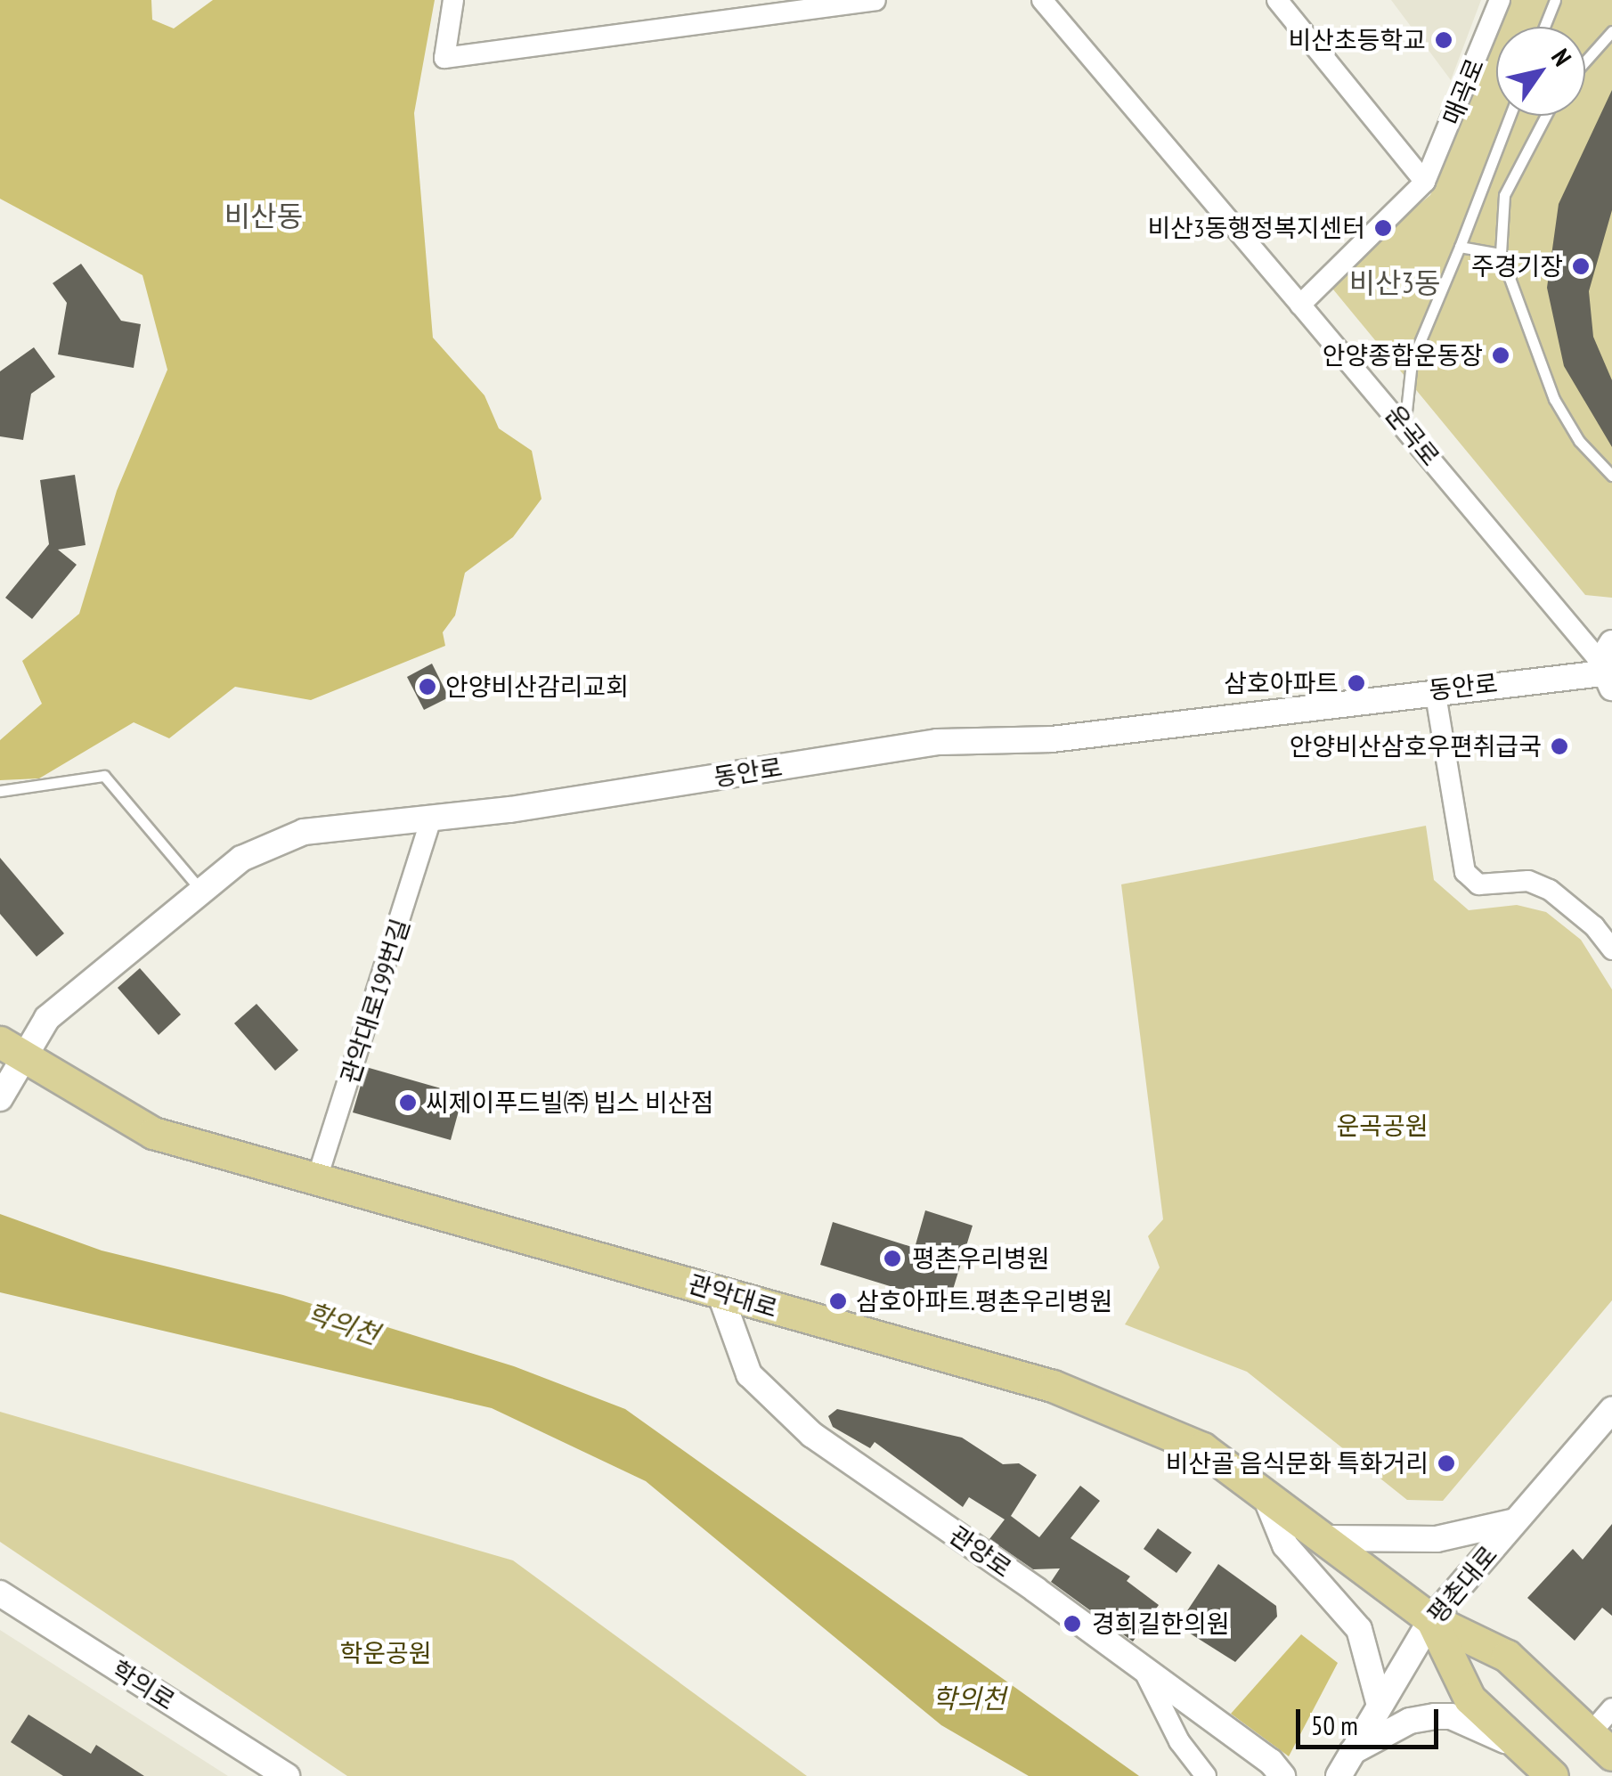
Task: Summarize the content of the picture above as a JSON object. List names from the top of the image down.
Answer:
{
  "streets": {
    "main road": ["관악대로"],
    "street": [
      "매곡로",
      "운곡로",
      "동안로",
      "관악대로199번길",
      "관양로",
      "평촌대로",
      "학의로"
    ]
  },
  "crossings": [
    ["운곡로", "동안로"],
    ["동안로", "관악대로199번길"],
    ["동안로", "관악대로"],
    ["관악대로199번길", "관악대로"],
    ["관악대로", "관양로"],
    ["관악대로", "평촌대로"]
  ],
  "districts": ["비산동", "비산3동"],
  "water": ["학의천"],
  "parks": ["운곡공원", "학운공원"],
  "places": [
    "비산초등학교",
    "비산3동행정복지센터",
    "주경기장",
    "안양종합운동장",
    "삼호아파트",
    "안양비산감리교회",
    "안양비산삼호우편취급국",
    "씨제이푸드빌㈜ 빕스 비산점",
    "평촌우리병원",
    "삼호아파트.평촌우리병원",
    "비산골 음식문화 특화거리",
    "경희길한의원"
  ],
  "scale_bar": "50 m",
  "north": "top right"
}
